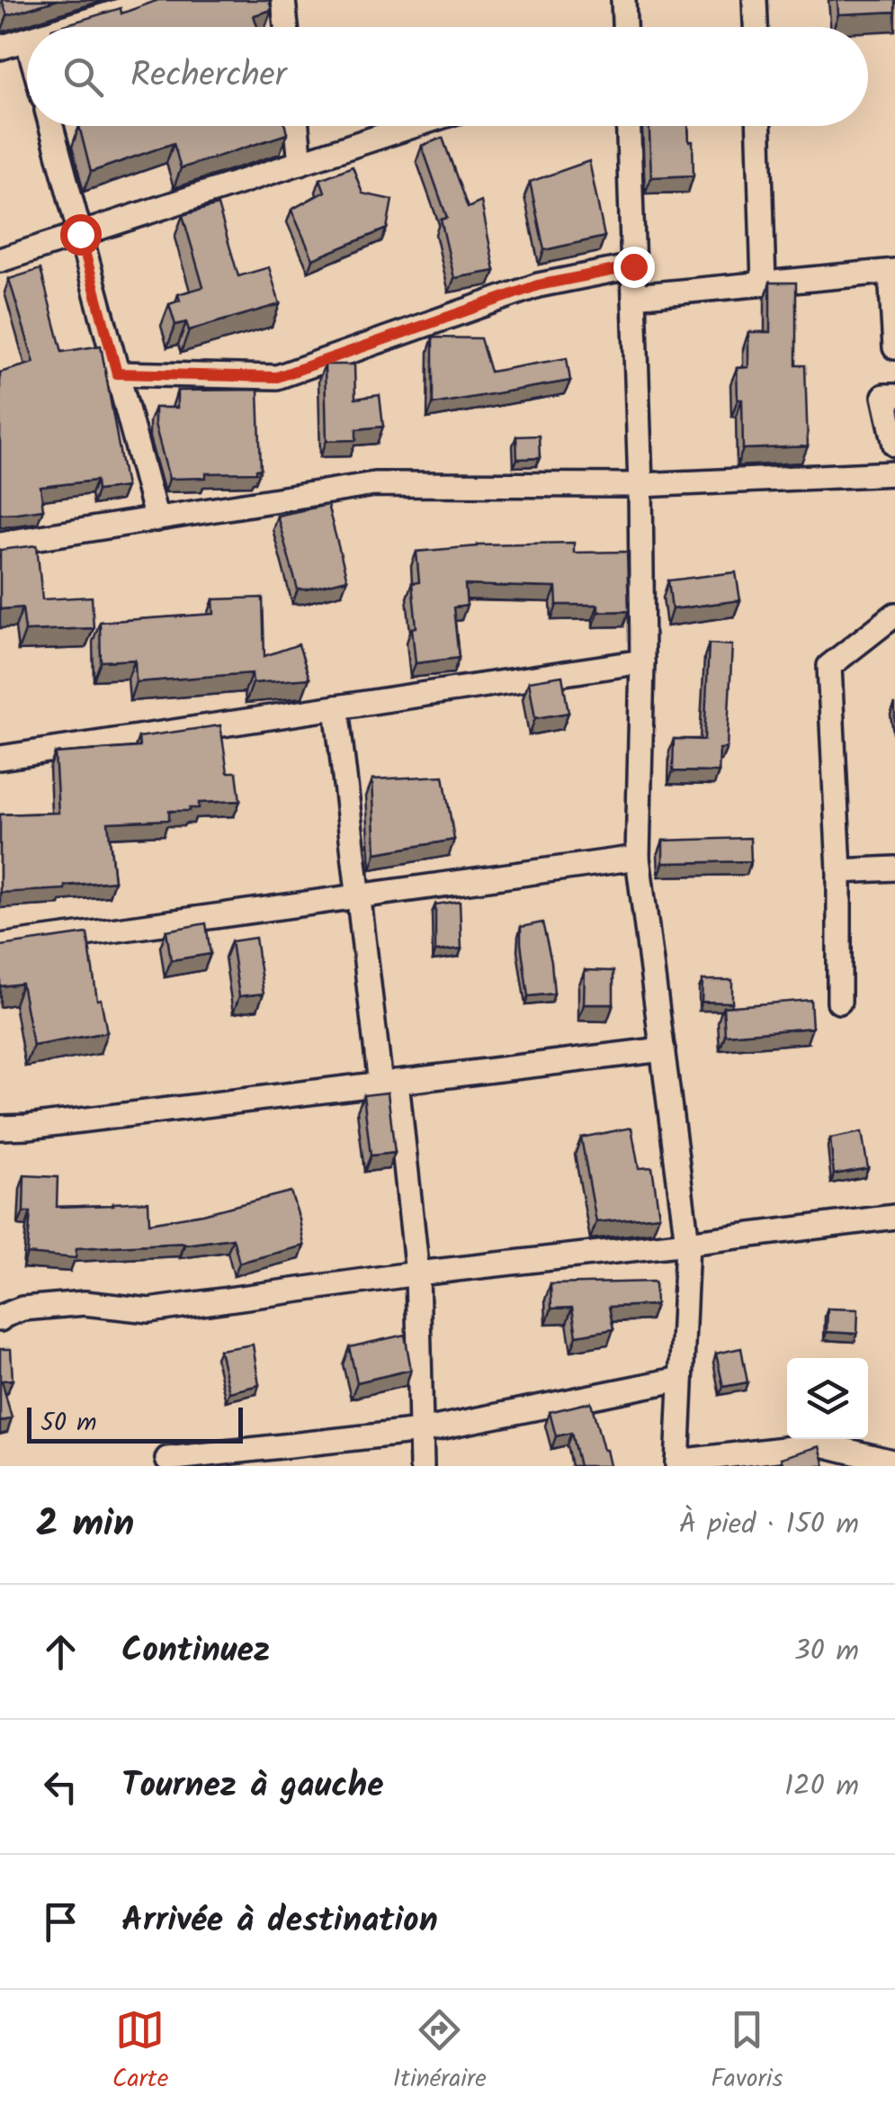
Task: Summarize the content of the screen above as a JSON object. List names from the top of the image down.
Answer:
{
  "scale_bar": "50 m",
  "page": {
    "search": "Rechercher",
    "scale": "50 m",
    "heading": ["2 min", "À pied · 150 m"],
    "list": [
      ["Continuez", "30 m"],
      ["Tournez à gauche", "120 m"],
      "Arrivée à destination"
    ],
    "nav": ["Carte", "Itinéraire", "Favoris"]
  }
}
